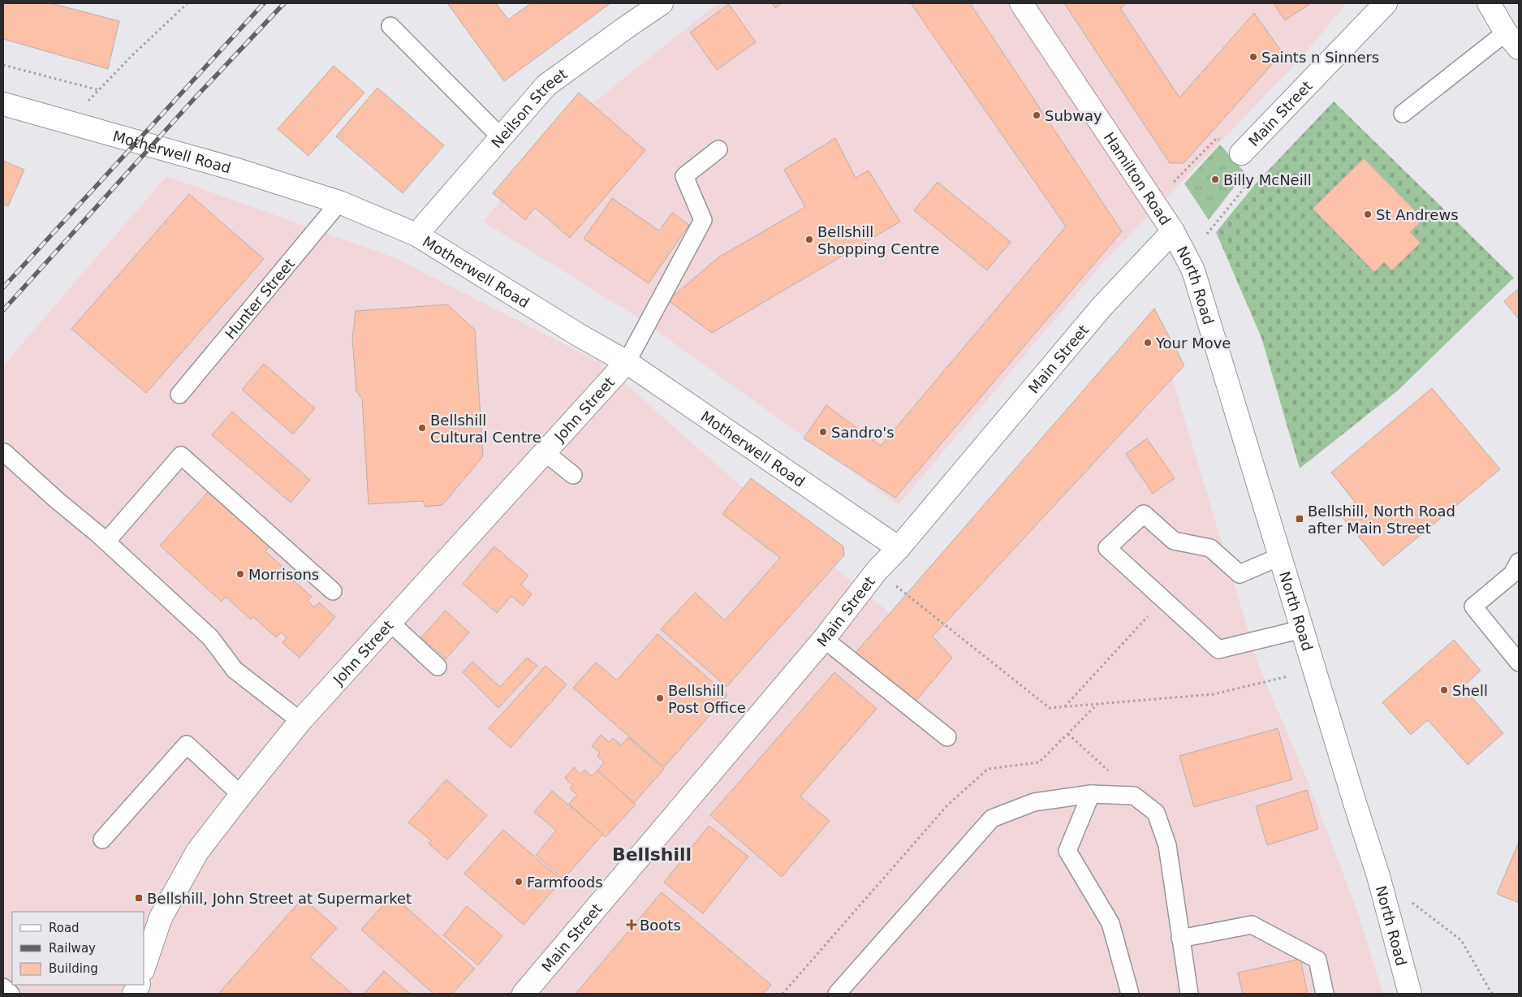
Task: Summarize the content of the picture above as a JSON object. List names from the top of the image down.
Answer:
{
  "streets": {
    "main road": [
      "Neilson Street",
      "Main Street",
      "Motherwell Road",
      "Hamilton Road",
      "North Road",
      "John Street"
    ],
    "lane": ["Hunter Street"]
  },
  "crossings": [
    ["Neilson Street", "Motherwell Road"],
    ["Main Street", "Motherwell Road"],
    ["Main Street", "Hamilton Road"],
    ["Main Street", "North Road"],
    ["Motherwell Road", "Hunter Street"],
    ["Motherwell Road", "John Street"],
    ["Hamilton Road", "North Road"]
  ],
  "districts": ["Bellshill"],
  "places": {
    "other": [
      "Saints n Sinners",
      "Subway",
      "Billy McNeill",
      "St Andrews",
      "Bellshill Shopping Centre",
      "Your Move",
      "Bellshill Cultural Centre",
      "Sandro's",
      "Morrisons",
      "Shell",
      "Bellshill Post Office",
      "Farmfoods"
    ],
    "transit": ["Bellshill, North Road after Main Street", "Bellshill, John Street at Supermarket"],
    "health": ["Boots"]
  },
  "legend": ["Road", "Railway", "Building"]
}
